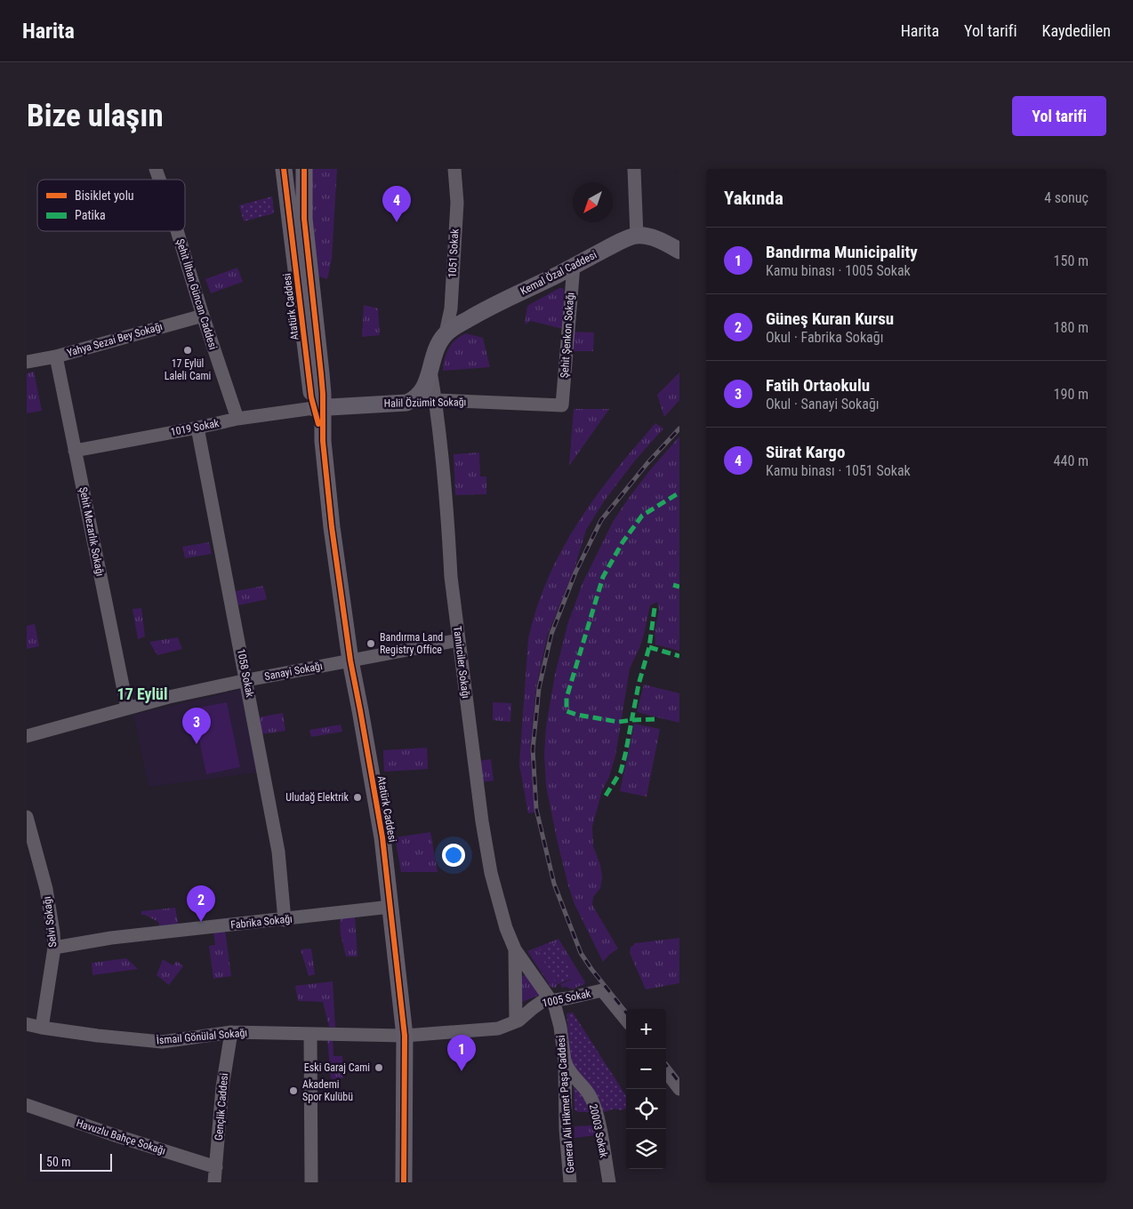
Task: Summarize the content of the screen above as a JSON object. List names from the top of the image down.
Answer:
{
  "streets": {
    "main road": [
      "Kemal Özal Caddesi",
      "Atatürk Caddesi",
      "Halil Özümit Sokağı",
      "Tamirciler Sokağı"
    ],
    "street": [
      "1051 Sokak",
      "Şehit İlhan Güncan Caddesi",
      "Şehit Şenkon Sokağı",
      "Yahya Sezai Bey Sokağı",
      "1019 Sokak",
      "Şehit Mezarlık Sokağı",
      "Sanayi Sokağı",
      "1058 Sokak",
      "Selvi Sokağı",
      "Fabrika Sokağı",
      "1005 Sokak",
      "İsmail Gönülal Sokağı",
      "General Ali Hikmet Paşa Caddesi",
      "Gençlik Caddesi",
      "20003 Sokak",
      "Havuzlu Bahçe Sokağı"
    ]
  },
  "crossings": [
    ["1051 Sokak", "Kemal Özal Caddesi"],
    ["1051 Sokak", "Tamirciler Sokağı"],
    ["Kemal Özal Caddesi", "Şehit Şenkon Sokağı"],
    ["Kemal Özal Caddesi", "Tamirciler Sokağı"],
    ["Şehit İlhan Güncan Caddesi", "Yahya Sezai Bey Sokağı"],
    ["Şehit İlhan Güncan Caddesi", "1019 Sokak"],
    ["Atatürk Caddesi", "Halil Özümit Sokağı"],
    ["Atatürk Caddesi", "1019 Sokak"],
    ["Atatürk Caddesi", "Sanayi Sokağı"],
    ["Atatürk Caddesi", "Fabrika Sokağı"],
    ["Atatürk Caddesi", "1005 Sokak"],
    ["Atatürk Caddesi", "İsmail Gönülal Sokağı"],
    ["Şehit Şenkon Sokağı", "Halil Özümit Sokağı"],
    ["Yahya Sezai Bey Sokağı", "Şehit Mezarlık Sokağı"],
    ["Halil Özümit Sokağı", "1019 Sokak"],
    ["Halil Özümit Sokağı", "Tamirciler Sokağı"],
    ["1019 Sokak", "Şehit Mezarlık Sokağı"],
    ["1019 Sokak", "1058 Sokak"],
    ["Şehit Mezarlık Sokağı", "Sanayi Sokağı"],
    ["Tamirciler Sokağı", "Sanayi Sokağı"],
    ["Tamirciler Sokağı", "1005 Sokak"],
    ["Tamirciler Sokağı", "General Ali Hikmet Paşa Caddesi"],
    ["Sanayi Sokağı", "1058 Sokak"],
    ["1058 Sokak", "Fabrika Sokağı"],
    ["Selvi Sokağı", "Fabrika Sokağı"],
    ["Selvi Sokağı", "İsmail Gönülal Sokağı"],
    ["1005 Sokak", "İsmail Gönülal Sokağı"],
    ["1005 Sokak", "General Ali Hikmet Paşa Caddesi"],
    ["İsmail Gönülal Sokağı", "Gençlik Caddesi"],
    ["General Ali Hikmet Paşa Caddesi", "20003 Sokak"],
    ["Gençlik Caddesi", "Havuzlu Bahçe Sokağı"]
  ],
  "districts": ["17 Eylül"],
  "places": [
    "17 Eylül Laleli Cami",
    "Bandırma Land Registry Office",
    "Uludağ Elektrik",
    "Eski Garaj Cami",
    "Akademi Spor Kulübü"
  ],
  "legend": ["Bisiklet yolu", "Patika"],
  "scale_bar": "50 m",
  "north": "bottom left",
  "page": {
    "header": "Harita",
    "nav": ["Harita", "Yol tarifi", "Kaydedilen"],
    "buttons": "Yol tarifi",
    "title": "Bize ulaşın",
    "heading": ["Yakında", "4 sonuç"],
    "pins": [
      "4",
      "3",
      "2",
      "1"
    ],
    "list": [
      {
        "mark": "1",
        "name": "Bandırma Municipality",
        "note": "Kamu binası · 1005 Sokak",
        "value": "150 m"
      },
      {
        "mark": "2",
        "name": "Güneş Kuran Kursu",
        "note": "Okul · Fabrika Sokağı",
        "value": "180 m"
      },
      {
        "mark": "3",
        "name": "Fatih Ortaokulu",
        "note": "Okul · Sanayi Sokağı",
        "value": "190 m"
      },
      {
        "mark": "4",
        "name": "Sürat Kargo",
        "note": "Kamu binası · 1051 Sokak",
        "value": "440 m"
      }
    ],
    "map_buttons": ["+", "−"],
    "scale": "50 m"
  }
}
